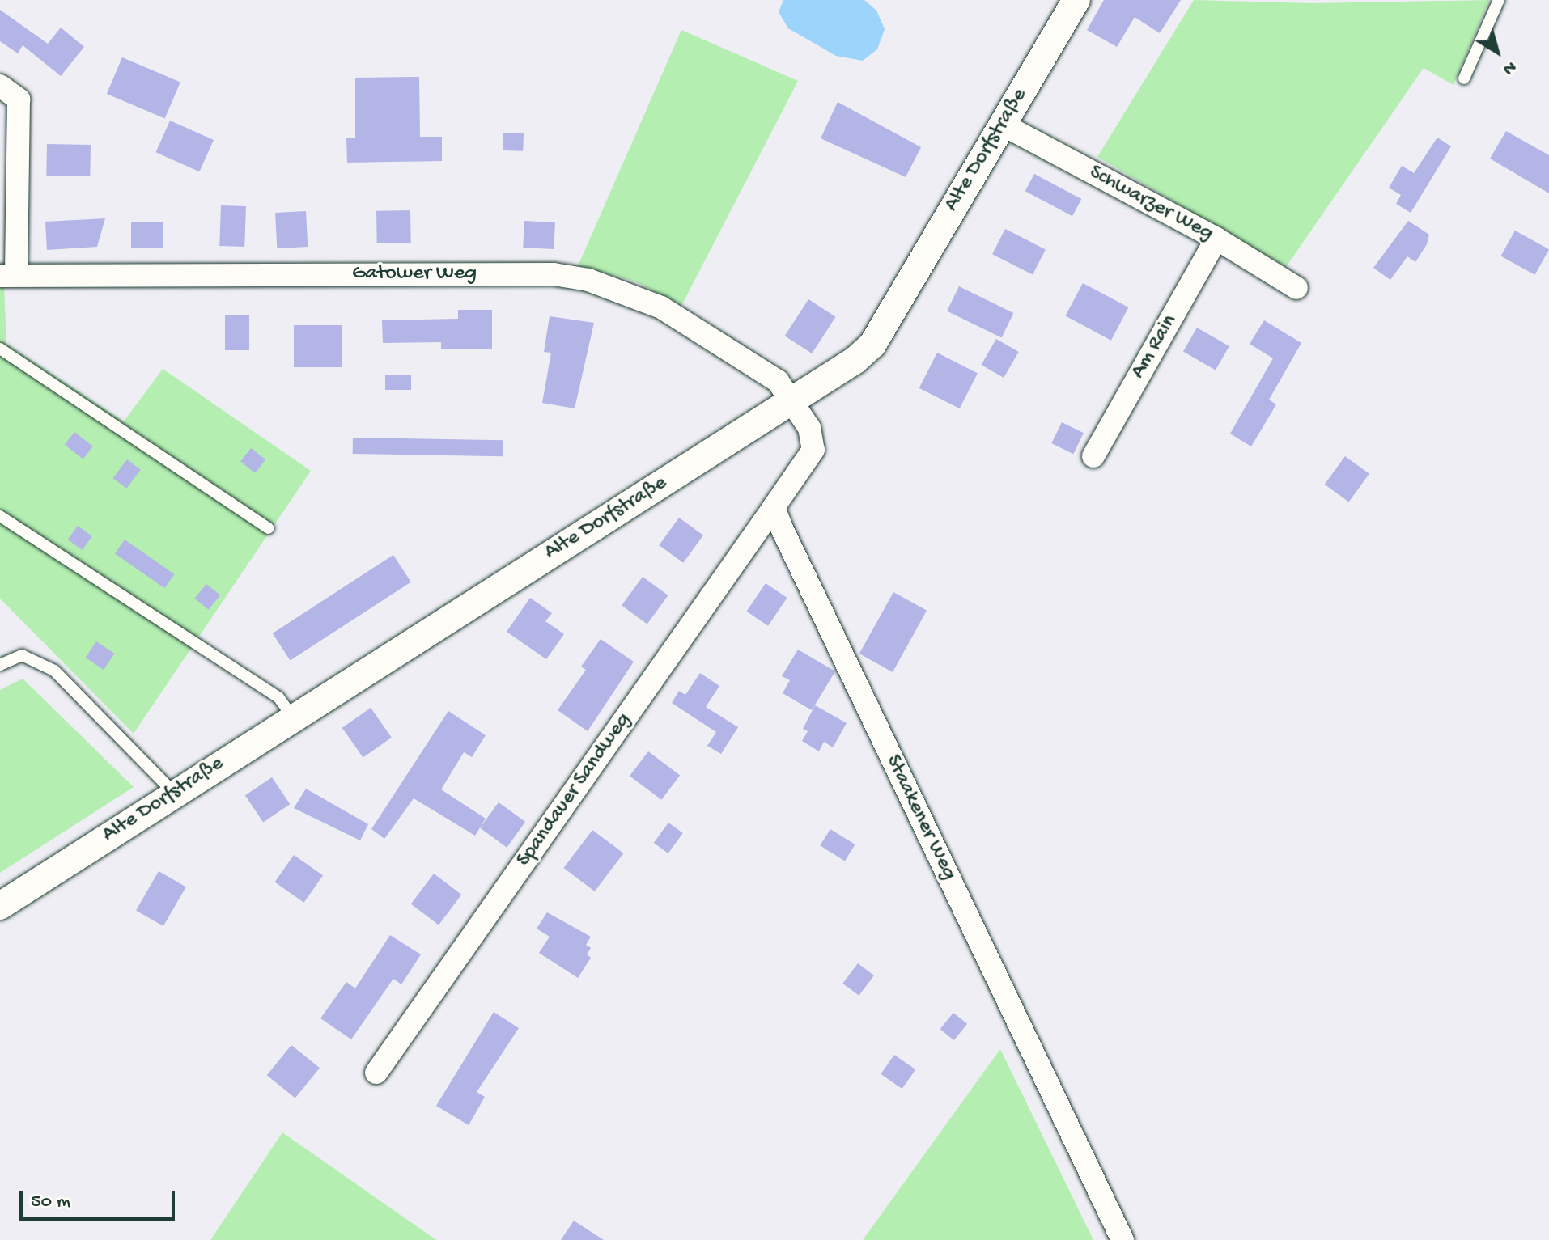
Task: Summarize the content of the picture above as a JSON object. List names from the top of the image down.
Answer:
{
  "streets": {
    "street": [
      "Alte Dorfstraße",
      "Schwarzer Weg",
      "Gatower Weg",
      "Am Rain",
      "Spandauer Sandweg",
      "Staakener Weg"
    ]
  },
  "crossings": [
    ["Alte Dorfstraße", "Schwarzer Weg"],
    ["Alte Dorfstraße", "Gatower Weg"],
    ["Schwarzer Weg", "Am Rain"],
    ["Spandauer Sandweg", "Staakener Weg"]
  ],
  "scale_bar": "50 m",
  "north": "bottom right"
}
